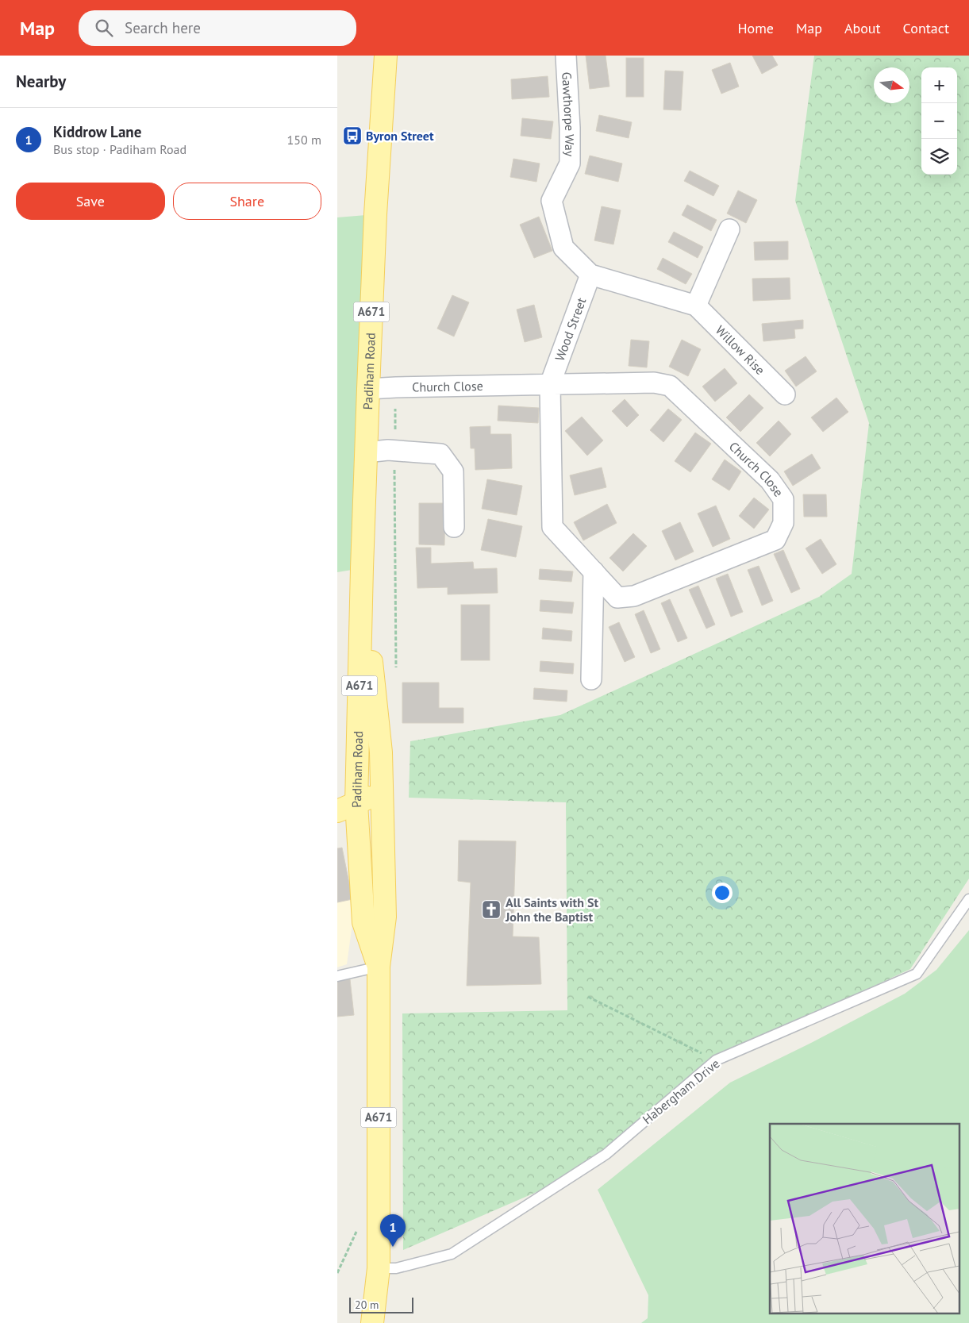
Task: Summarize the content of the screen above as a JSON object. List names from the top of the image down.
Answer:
{
  "streets": {
    "main road": ["A671", "Padiham Road"],
    "street": [
      "Gawthorpe Way",
      "Wood Street",
      "Willow Rise",
      "Church Close"
    ],
    "lane": ["Habergham Drive"]
  },
  "crossings": [
    ["Gawthorpe Way", "Wood Street"],
    ["Gawthorpe Way", "Willow Rise"],
    ["Wood Street", "Willow Rise"],
    ["Wood Street", "Church Close"],
    ["Padiham Road", "Church Close"],
    ["Padiham Road", "Habergham Drive"]
  ],
  "places": {
    "bus stop": ["Byron Street"],
    "church": ["All Saints with St John the Baptist"]
  },
  "scale_bar": "20 m",
  "north": "right",
  "page": {
    "header": "Map",
    "search": "Search here",
    "nav": [
      "Home",
      "Map",
      "About",
      "Contact"
    ],
    "heading": "Nearby",
    "map_buttons": ["+", "−"],
    "list": [
      {
        "mark": "1",
        "name": "Kiddrow Lane",
        "note": "Bus stop · Padiham Road",
        "value": "150 m"
      }
    ],
    "buttons": ["Save", "Share"],
    "pins": "1",
    "scale": "20 m"
  }
}
